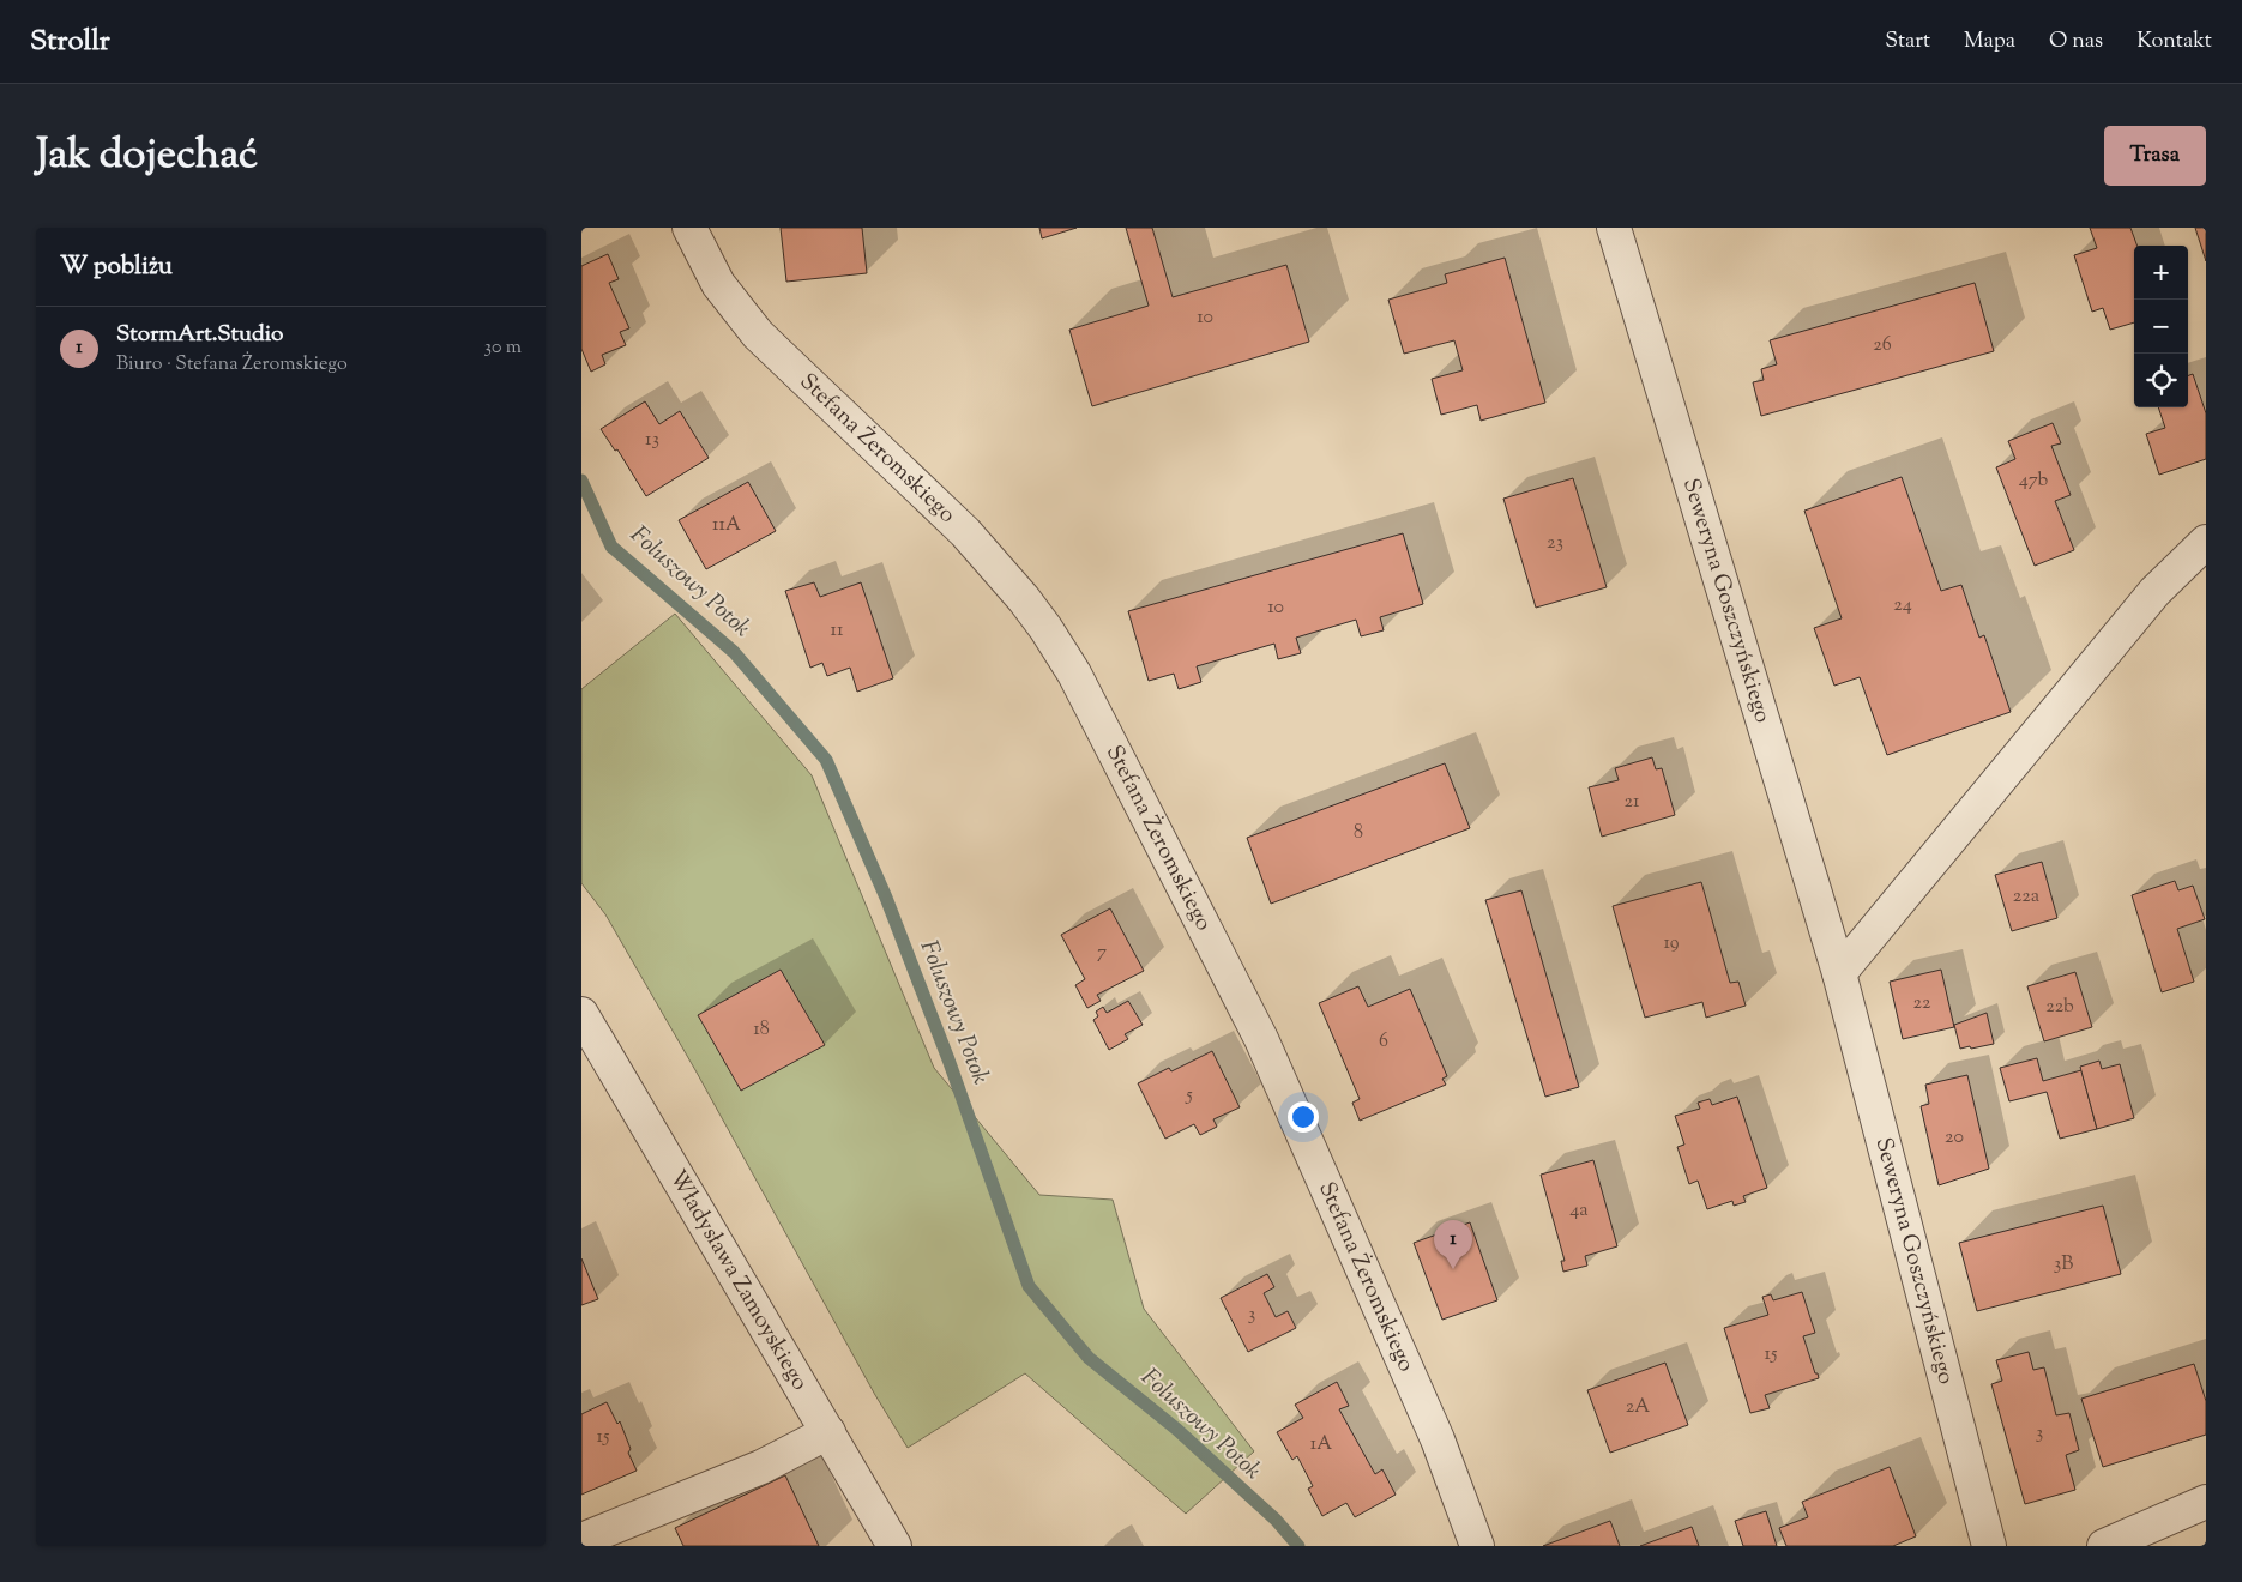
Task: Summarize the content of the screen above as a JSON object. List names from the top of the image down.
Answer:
{
  "streets": {
    "street": ["Stefana Żeromskiego", "Seweryna Goszczyńskiego", "Władysława Zamoyskiego"]
  },
  "water": ["Foluszowy Potok"],
  "house_numbers": [
    "10",
    "26",
    "13",
    "47b",
    "11A",
    "23",
    "24",
    "10",
    "11",
    "21",
    "8",
    "22a",
    "19",
    "7",
    "22",
    "22b",
    "18",
    "6",
    "5",
    "20",
    "4a",
    "3B",
    "3",
    "15",
    "2A",
    "3",
    "15",
    "1A"
  ],
  "page": {
    "header": "Strollr",
    "nav": [
      "Start",
      "Mapa",
      "O nas",
      "Kontakt"
    ],
    "title": "Jak dojechać",
    "buttons": "Trasa",
    "heading": "W pobliżu",
    "map_buttons": ["+", "−"],
    "list": [
      {
        "mark": "1",
        "name": "StormArt.Studio",
        "note": "Biuro · Stefana Żeromskiego",
        "value": "30 m"
      }
    ],
    "pins": "1"
  }
}
